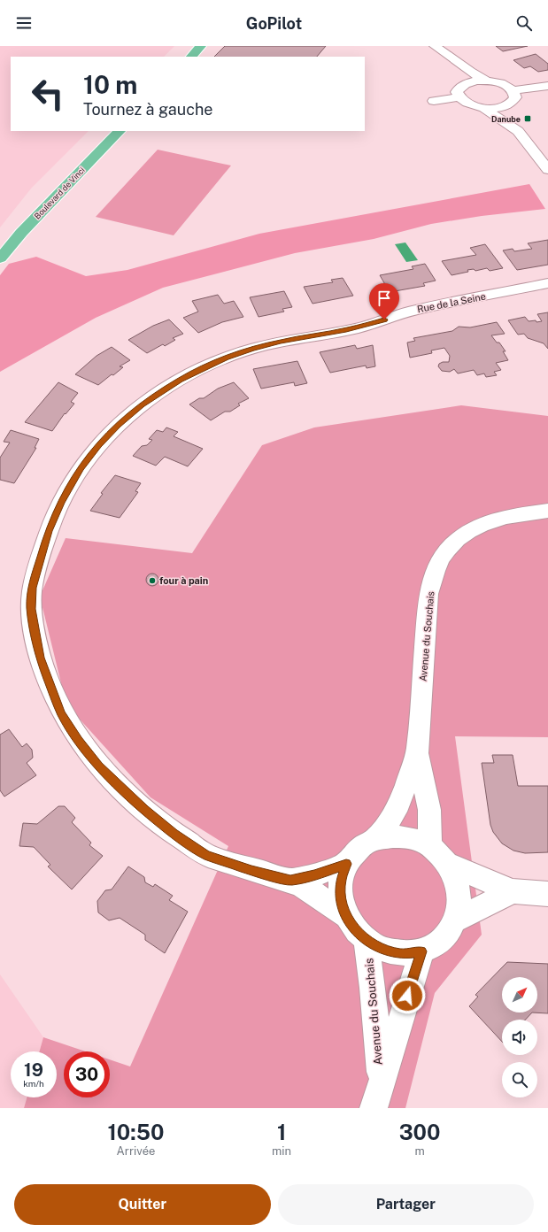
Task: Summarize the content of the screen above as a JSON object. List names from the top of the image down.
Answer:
{
  "streets": {
    "main road": ["Boulevard de Vinci"],
    "street": ["Rue de la Seine", "Avenue du Souchais"]
  },
  "crossings": [
    ["Rue de la Seine", "Avenue du Souchais"]
  ],
  "places": {
    "transit": ["Danube"],
    "other": ["four à pain"]
  },
  "north": "top right",
  "page": {
    "header": "GoPilot",
    "turn": ["10 m", "Tournez à gauche"],
    "speed": "19 km/h",
    "limit": "30",
    "eta": [
      "10:50",
      "Arrivée",
      "1",
      "min",
      "300",
      "m"
    ],
    "buttons": ["Quitter", "Partager"]
  }
}
